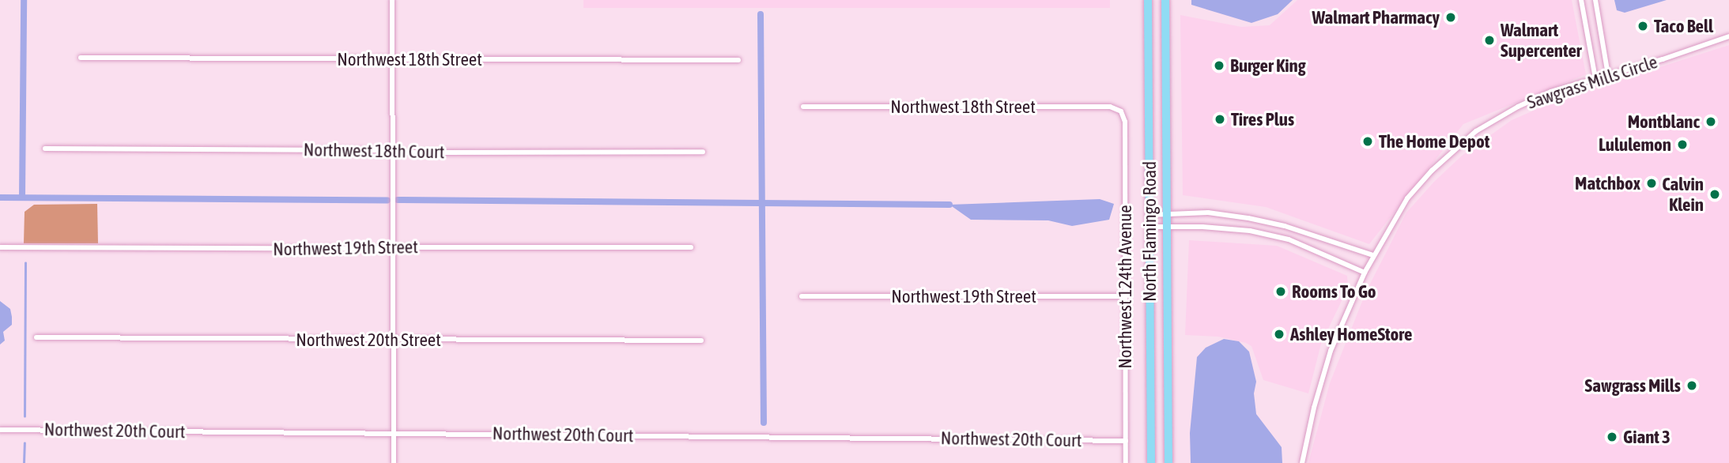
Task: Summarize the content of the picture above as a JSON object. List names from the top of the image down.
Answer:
{
  "streets": {
    "highway": ["North Flamingo Road"],
    "street": [
      "Northwest 18th Street",
      "Sawgrass Mills Circle",
      "Northwest 18th Court",
      "Northwest 19th Street",
      "Northwest 124th Avenue",
      "Northwest 20th Street",
      "Northwest 20th Court"
    ]
  },
  "crossings": [
    ["Northwest 18th Street", "Northwest 124th Avenue"],
    ["Northwest 19th Street", "Northwest 124th Avenue"],
    ["Northwest 124th Avenue", "Northwest 20th Court"]
  ],
  "places": [
    "Walmart Pharmacy",
    "Taco Bell",
    "Walmart Supercenter",
    "Burger King",
    "Tires Plus",
    "Montblanc",
    "The Home Depot",
    "Lululemon",
    "Matchbox",
    "Calvin Klein",
    "Rooms To Go",
    "Ashley HomeStore",
    "Sawgrass Mills",
    "Giant 3"
  ]
}
